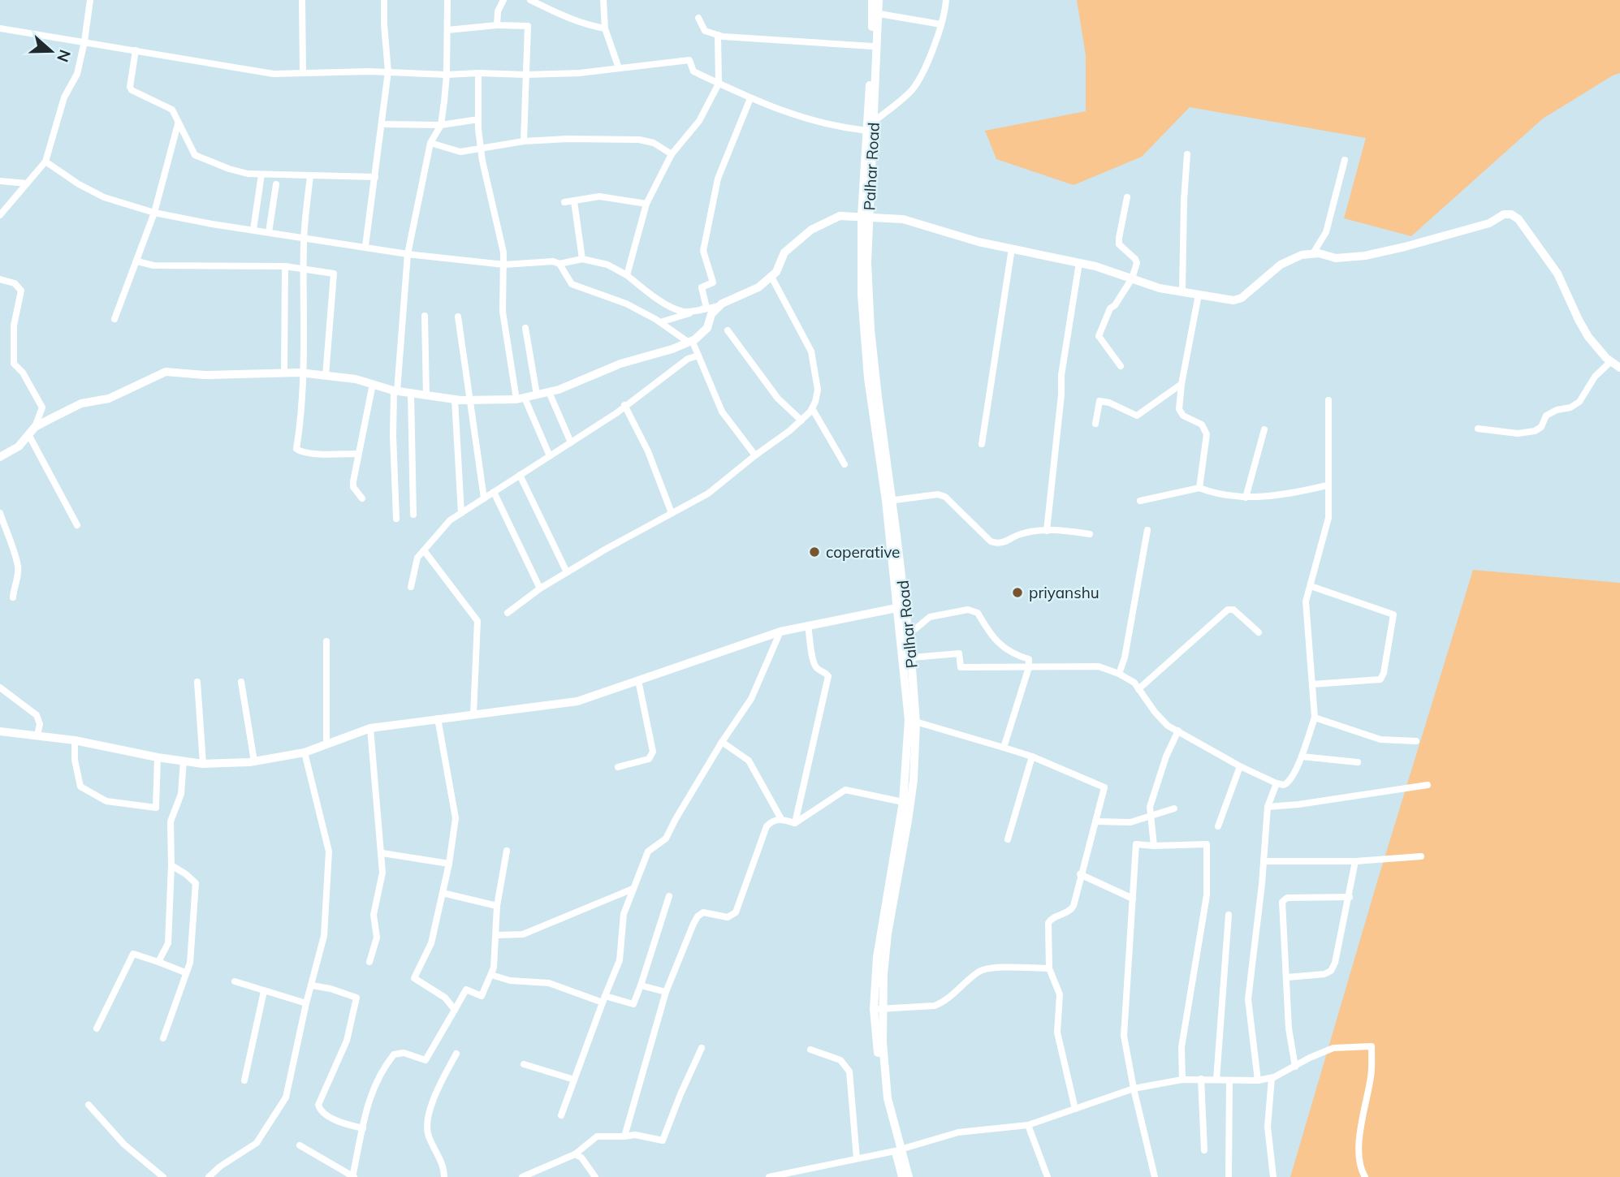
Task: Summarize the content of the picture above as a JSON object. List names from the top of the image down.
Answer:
{
  "streets": {
    "main road": ["Palhar Road"]
  },
  "places": ["coperative", "priyanshu"],
  "north": "right"
}
